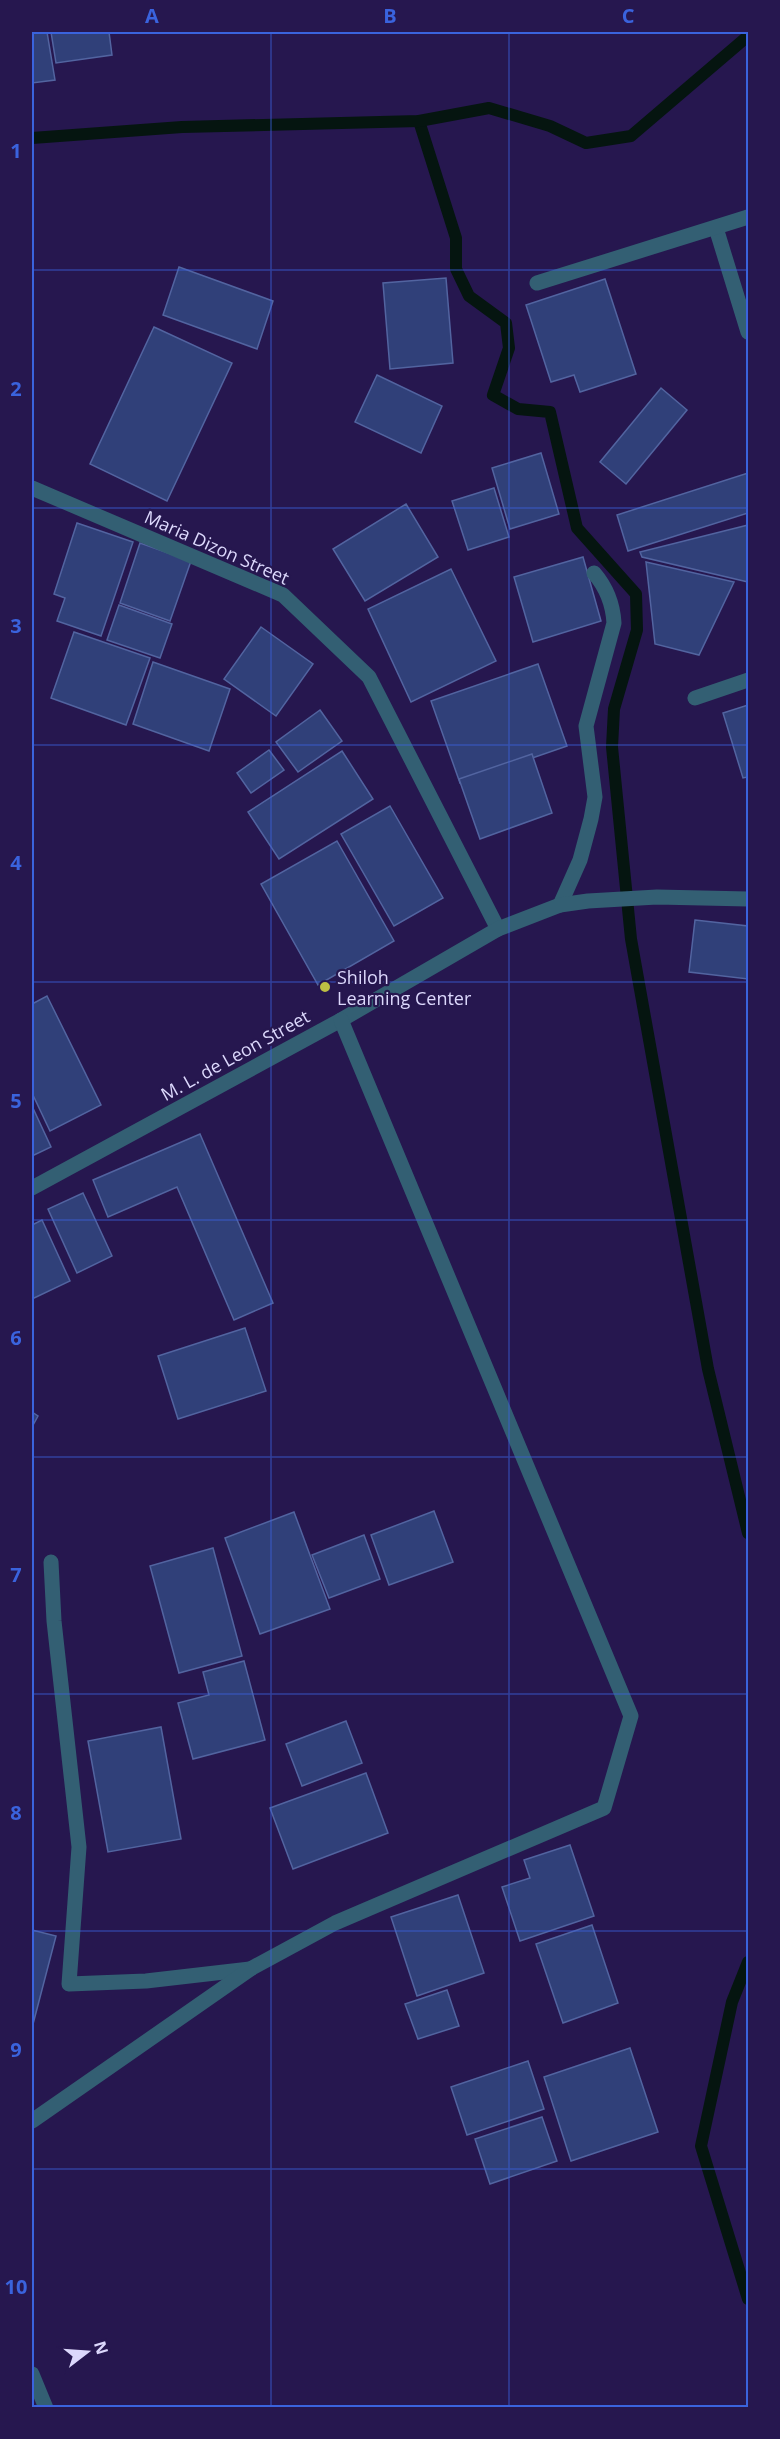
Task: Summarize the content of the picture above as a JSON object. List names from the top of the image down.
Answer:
{
  "streets": {
    "street": ["Maria Dizon Street", "M. L. de Leon Street"]
  },
  "crossings": [
    ["Maria Dizon Street", "M. L. de Leon Street"]
  ],
  "places": ["Shiloh Learning Center"],
  "north": "right",
  "grid": {
    "columns": ["A", "B", "C"],
    "rows": [
      "1",
      "2",
      "3",
      "4",
      "5",
      "6",
      "7",
      "8",
      "9",
      "10"
    ]
  }
}
